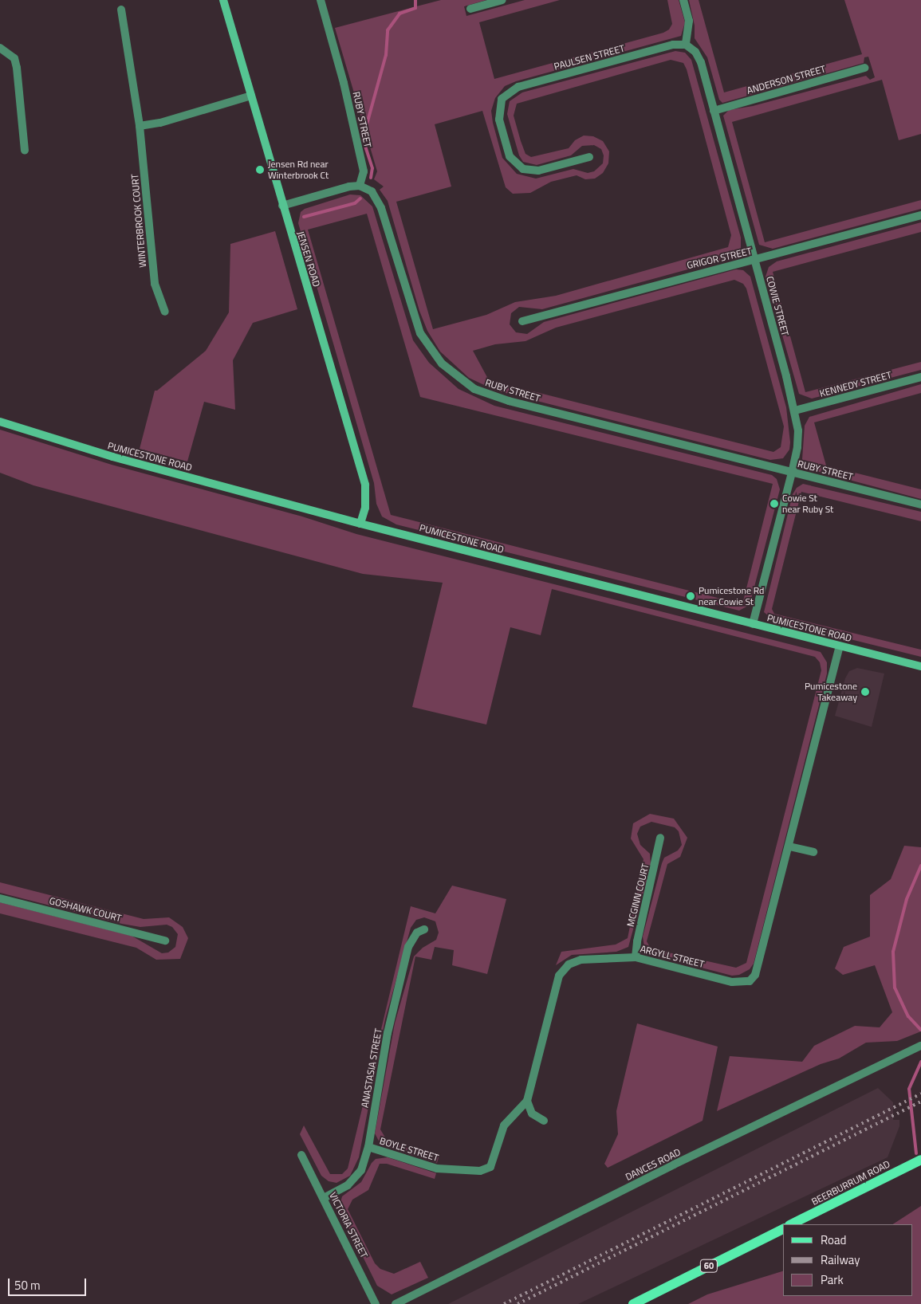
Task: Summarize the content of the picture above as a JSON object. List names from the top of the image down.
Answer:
{
  "streets": {
    "main road": [
      "JENSEN ROAD",
      "PUMICESTONE ROAD",
      "BEERBURRUM ROAD",
      "60"
    ],
    "street": [
      "PAULSEN STREET",
      "ANDERSON STREET",
      "RUBY STREET",
      "WINTERBROOK COURT",
      "GRIGOR STREET",
      "COWIE STREET",
      "KENNEDY STREET",
      "MCGINN COURT",
      "GOSHAWK COURT",
      "ARGYLL STREET",
      "ANASTASIA STREET",
      "BOYLE STREET",
      "DANCES ROAD",
      "VICTORIA STREET"
    ]
  },
  "crossings": [
    ["PAULSEN STREET", "COWIE STREET"],
    ["ANDERSON STREET", "COWIE STREET"],
    ["RUBY STREET", "COWIE STREET"],
    ["GRIGOR STREET", "COWIE STREET"],
    ["JENSEN ROAD", "PUMICESTONE ROAD"],
    ["COWIE STREET", "KENNEDY STREET"],
    ["COWIE STREET", "PUMICESTONE ROAD"],
    ["PUMICESTONE ROAD", "ARGYLL STREET"],
    ["MCGINN COURT", "ARGYLL STREET"],
    ["ARGYLL STREET", "BOYLE STREET"],
    ["ANASTASIA STREET", "BOYLE STREET"],
    ["ANASTASIA STREET", "VICTORIA STREET"]
  ],
  "places": [
    "Jensen Rd near Winterbrook Ct",
    "Cowie St near Ruby St",
    "Pumicestone Rd near Cowie St",
    "Pumicestone Takeaway"
  ],
  "legend": ["Road", "Railway", "Park"],
  "scale_bar": "50 m"
}
